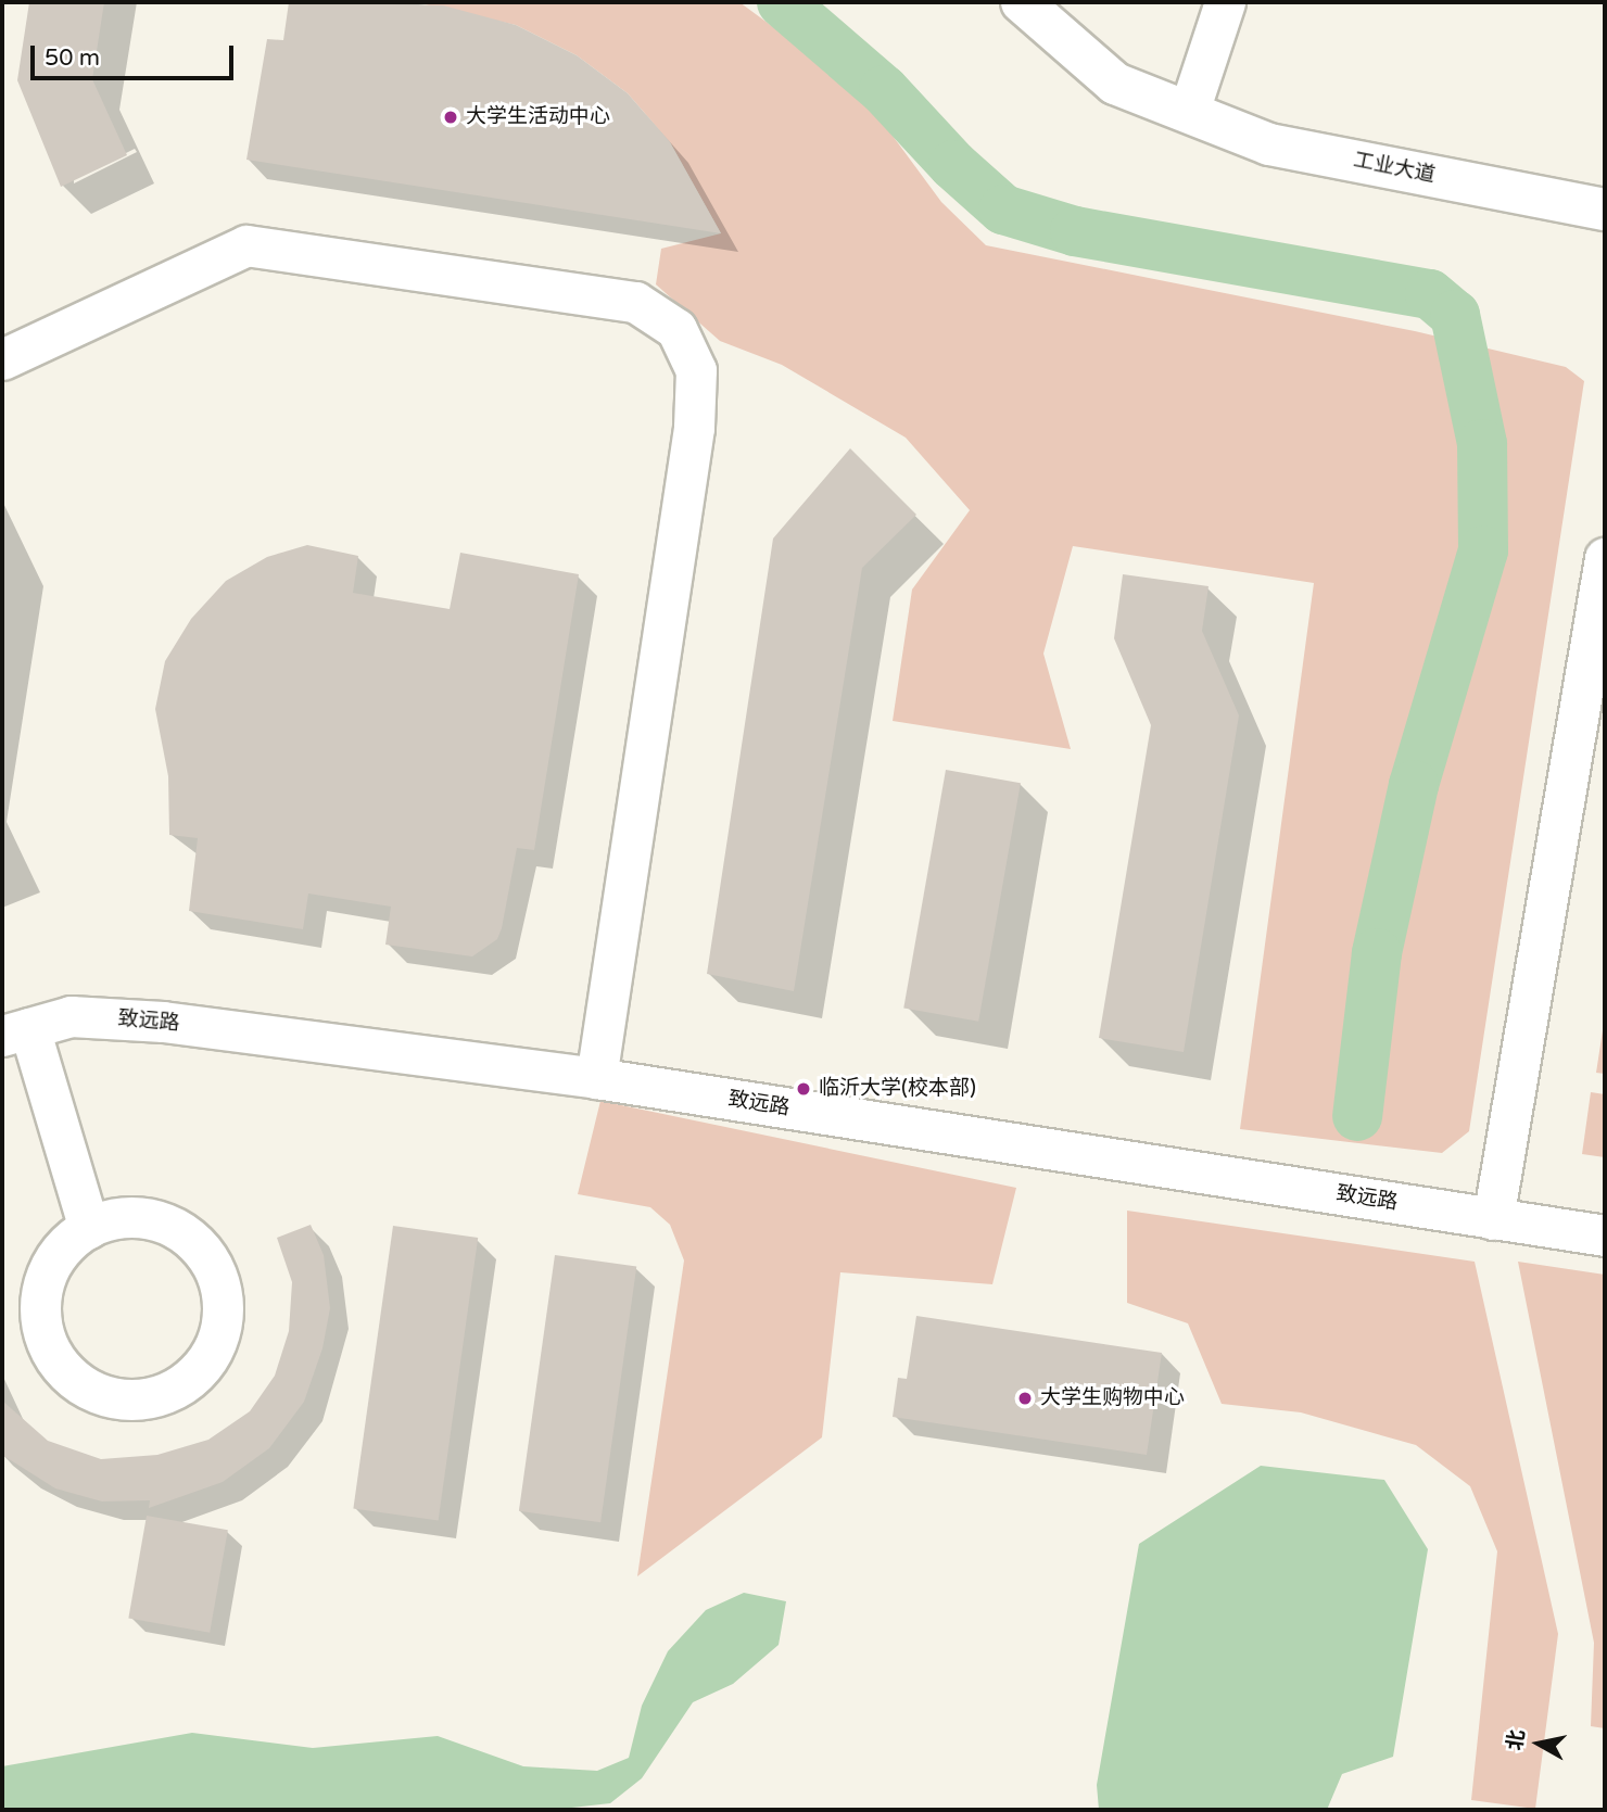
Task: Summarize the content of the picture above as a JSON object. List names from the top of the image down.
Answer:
{
  "streets": {
    "main road": ["工业大道"],
    "street": ["致远路"]
  },
  "places": ["大学生活动中心", "临沂大学(校本部)", "大学生购物中心"],
  "scale_bar": "50 m",
  "north": "left"
}
